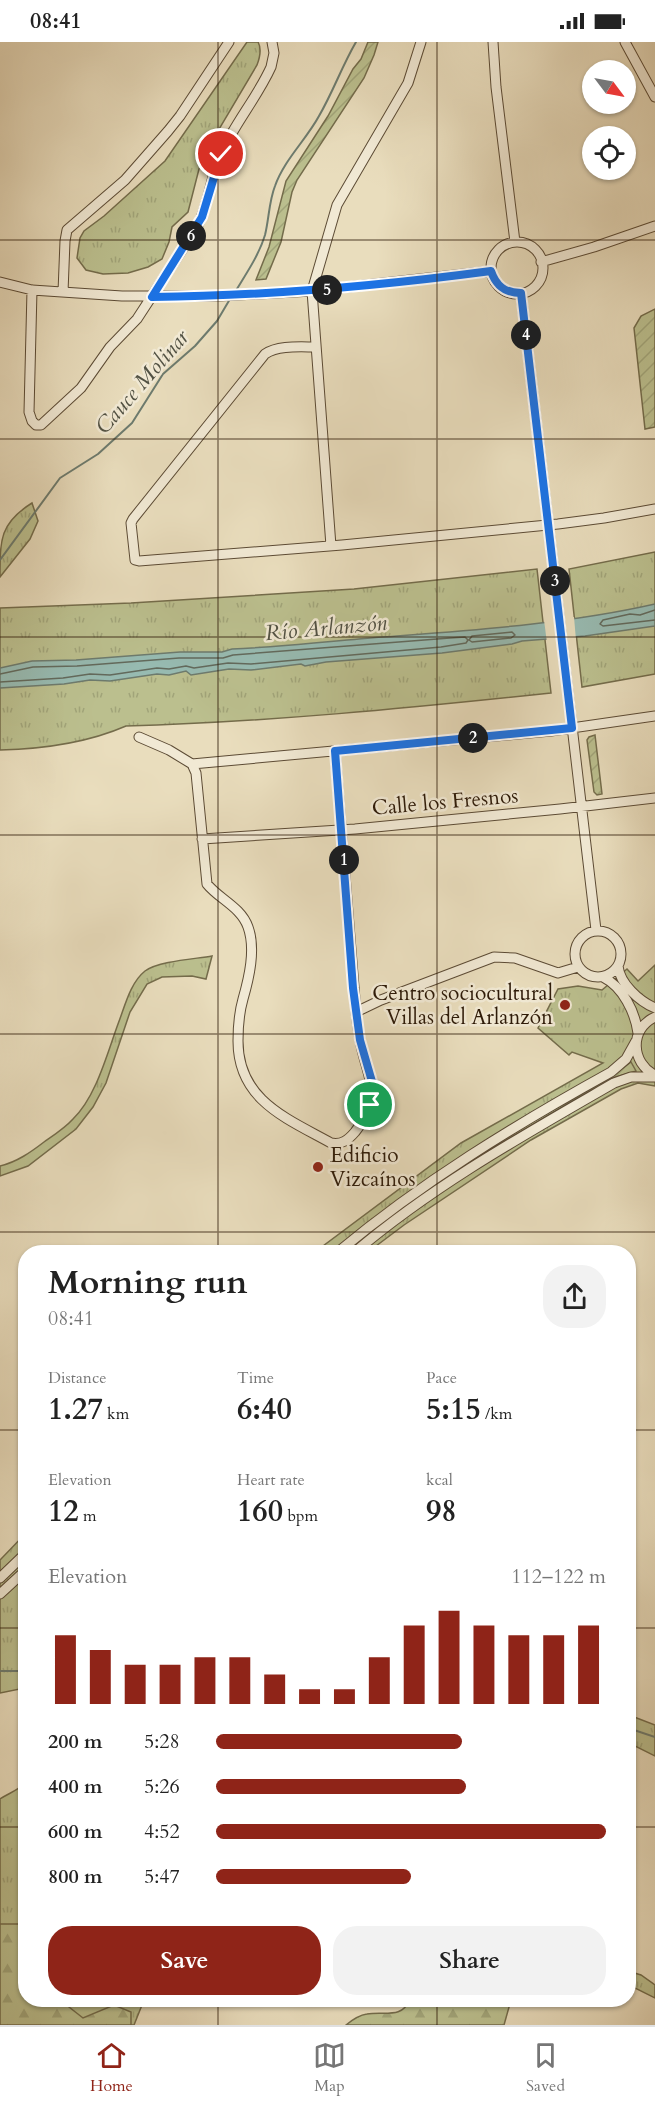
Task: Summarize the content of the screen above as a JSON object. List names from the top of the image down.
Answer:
{
  "streets": {
    "street": ["Calle los Fresnos"]
  },
  "water": ["Cauce Molinar", "Río Arlanzón"],
  "places": ["Centro sociocultural Villas del Arlanzón", "Edificio Vizcaínos"],
  "north": "bottom right",
  "page": {
    "status": "08:41",
    "pins": [
      "6",
      "5",
      "4",
      "3",
      "2",
      "1"
    ],
    "heading": ["Morning run", "08:41"],
    "stats": [
      ["Distance", "1.27 km"],
      ["Time", "6:40"],
      ["Pace", "5:15 /km"],
      ["Elevation", "12 m"],
      ["Heart rate", "160 bpm"],
      ["kcal", "98"]
    ],
    "chart": ["Elevation", "112–122 m"],
    "list": [
      {
        "name": "200 m",
        "note": "5:28"
      },
      {
        "name": "400 m",
        "note": "5:26"
      },
      {
        "name": "600 m",
        "note": "4:52"
      },
      {
        "name": "800 m",
        "note": "5:47"
      }
    ],
    "buttons": ["Save", "Share"],
    "tabs": ["Home", "Map", "Saved"]
  }
}
